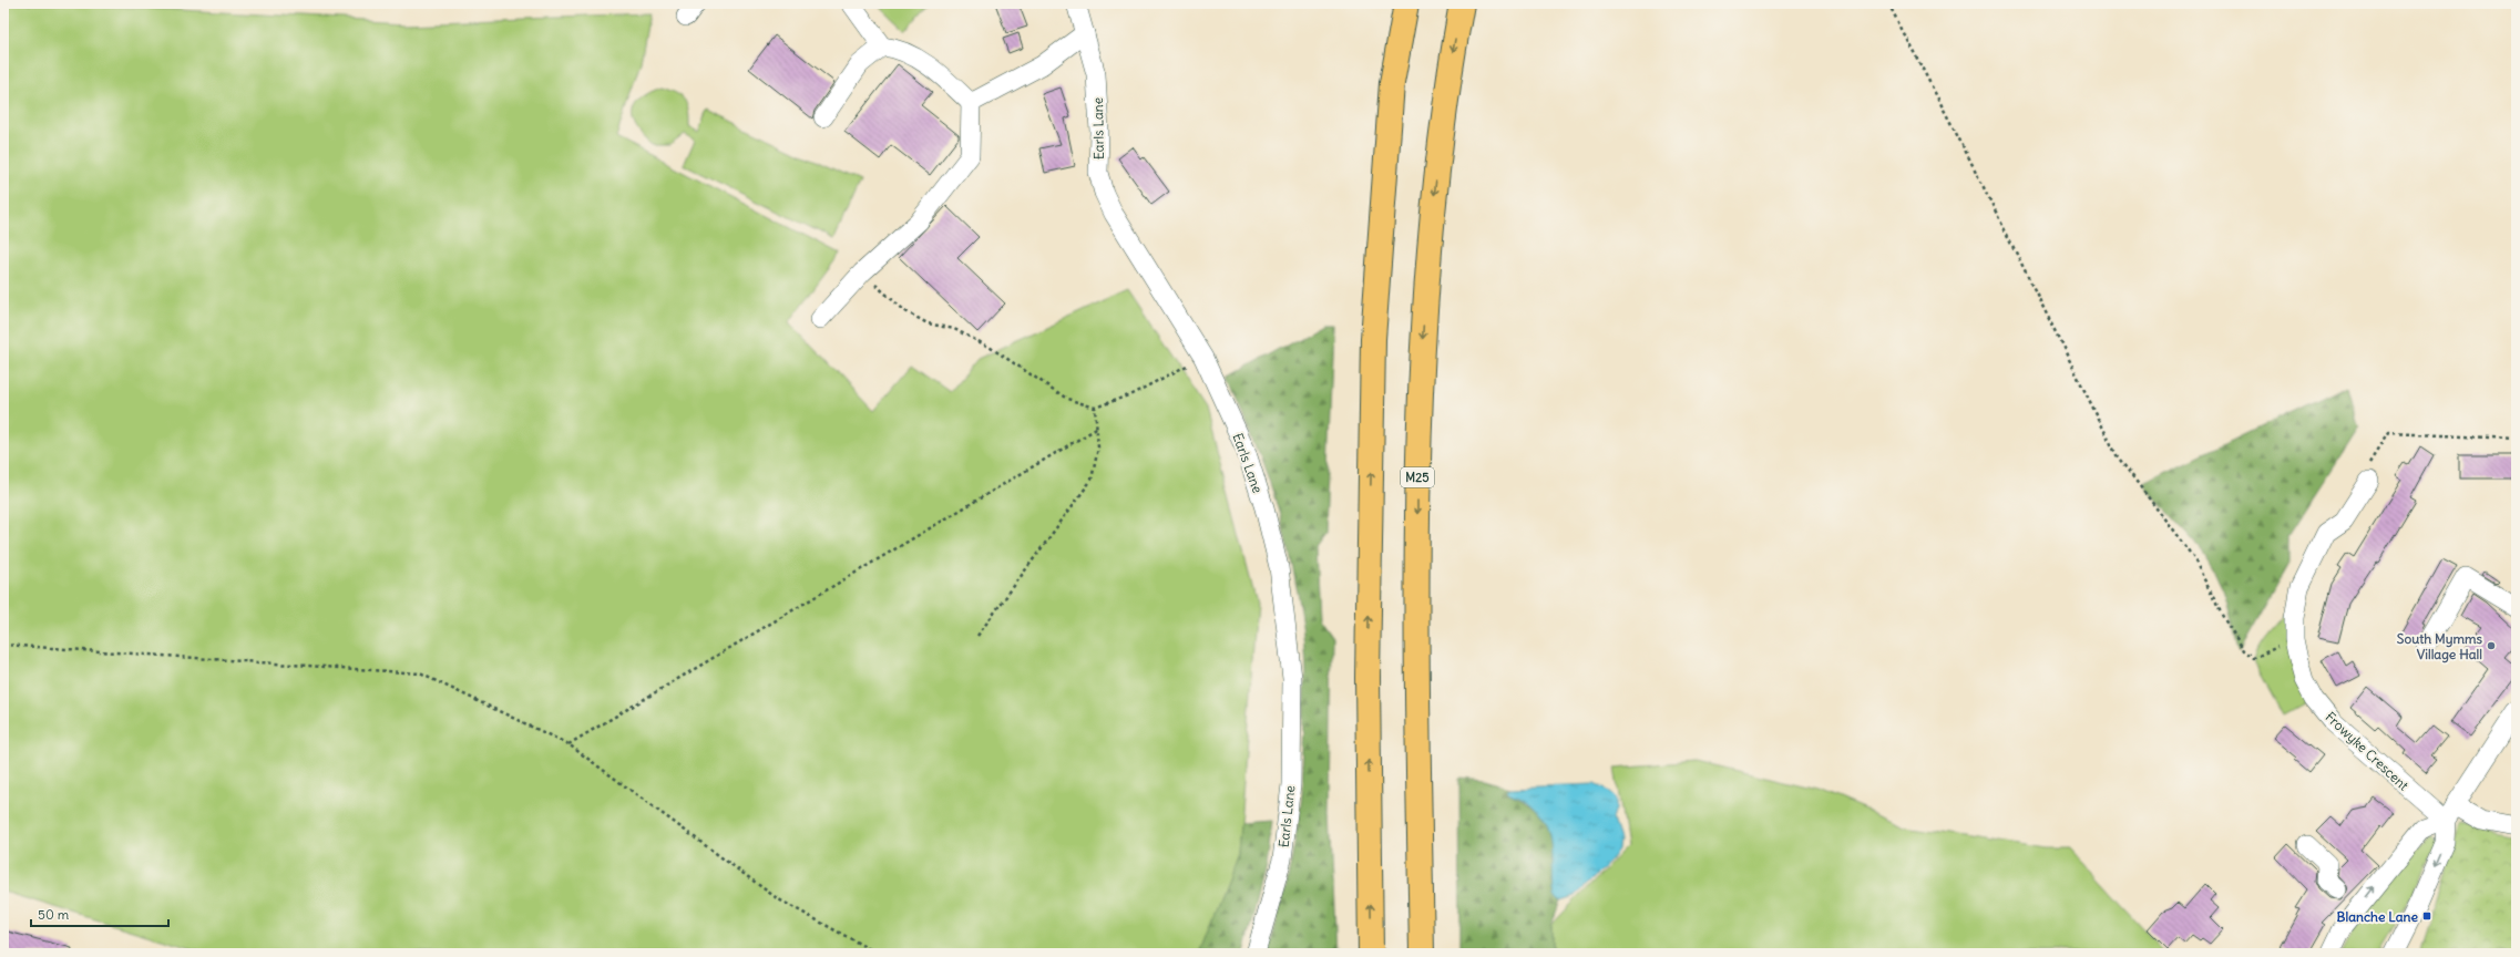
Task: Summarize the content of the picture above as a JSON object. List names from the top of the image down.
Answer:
{
  "streets": {
    "highway": ["M25"],
    "street": ["Earls Lane", "Frowyke Crescent"]
  },
  "places": {
    "other": ["South Mymms Village Hall"],
    "transit": ["Blanche Lane"]
  },
  "scale_bar": "50 m"
}
